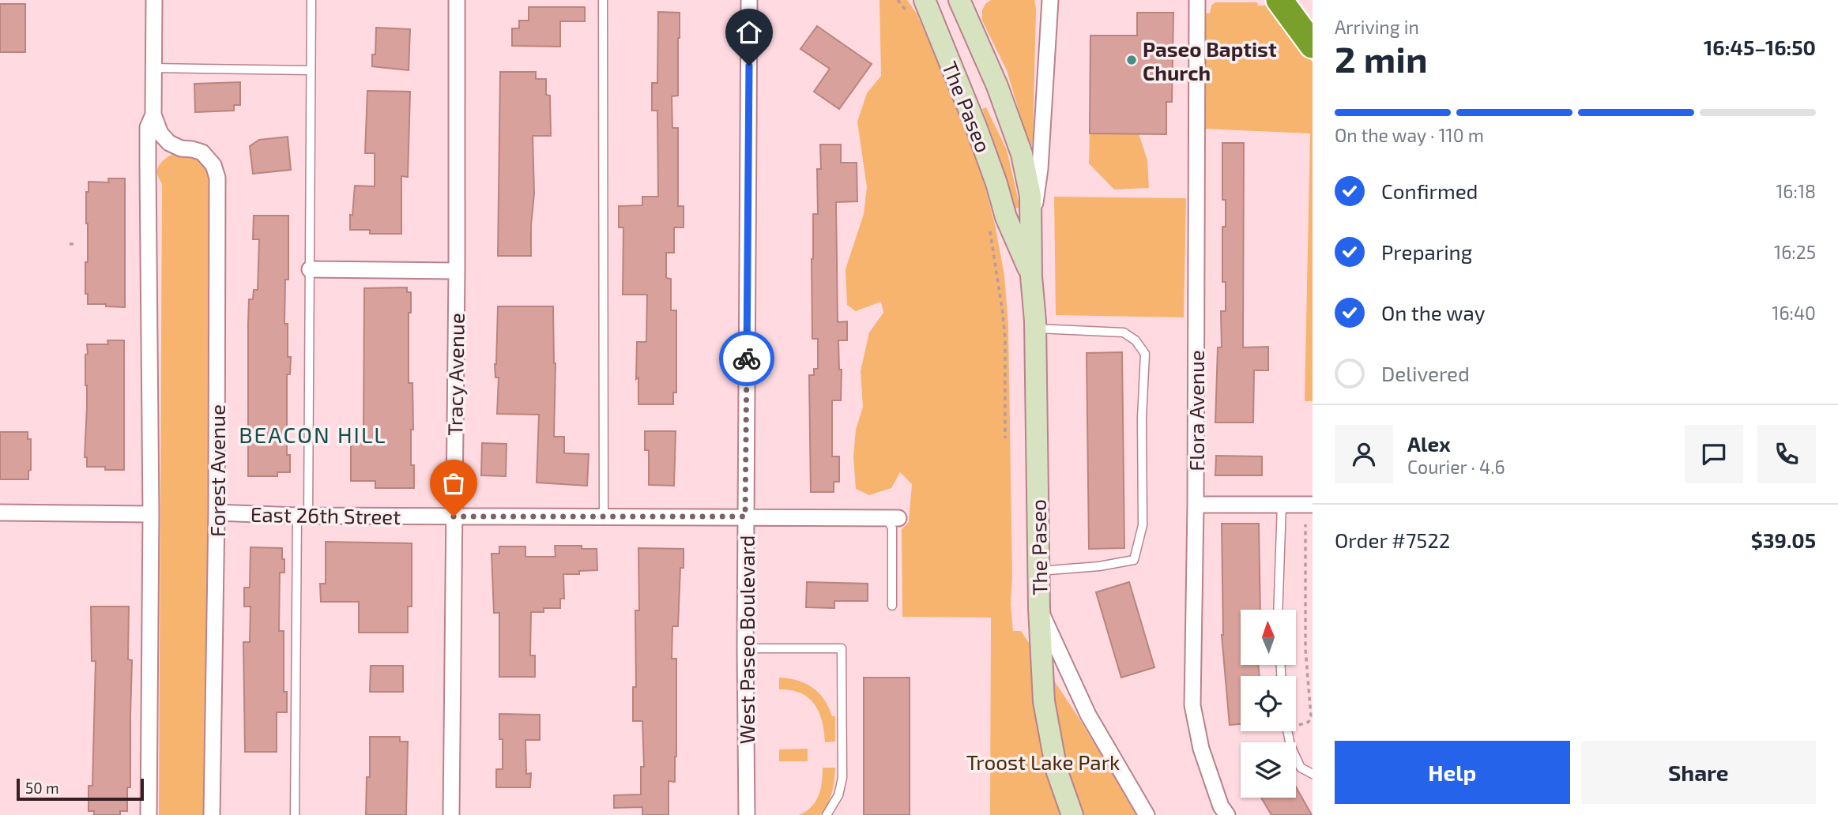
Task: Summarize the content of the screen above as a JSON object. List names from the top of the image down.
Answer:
{
  "streets": {
    "main road": ["The Paseo"],
    "street": [
      "Tracy Avenue",
      "Flora Avenue",
      "Forest Avenue",
      "East 26th Street",
      "West Paseo Boulevard"
    ]
  },
  "crossings": [
    ["Tracy Avenue", "East 26th Street"],
    ["Forest Avenue", "East 26th Street"],
    ["East 26th Street", "West Paseo Boulevard"]
  ],
  "districts": ["BEACON HILL"],
  "parks": ["Troost Lake Park"],
  "places": ["Paseo Baptist Church"],
  "scale_bar": "50 m",
  "north": "top",
  "page": {
    "heading": ["2 min", "Arriving in", "16:45–16:50"],
    "panel": [
      "Alex",
      "Courier · 4.6",
      "Order #7522",
      "$39.05"
    ],
    "bar": "On the way · 110 m",
    "list": [
      ["Confirmed", "16:18"],
      ["Preparing", "16:25"],
      ["On the way", "16:40"],
      "Delivered"
    ],
    "buttons": ["Help", "Share"],
    "scale": "50 m"
  }
}
